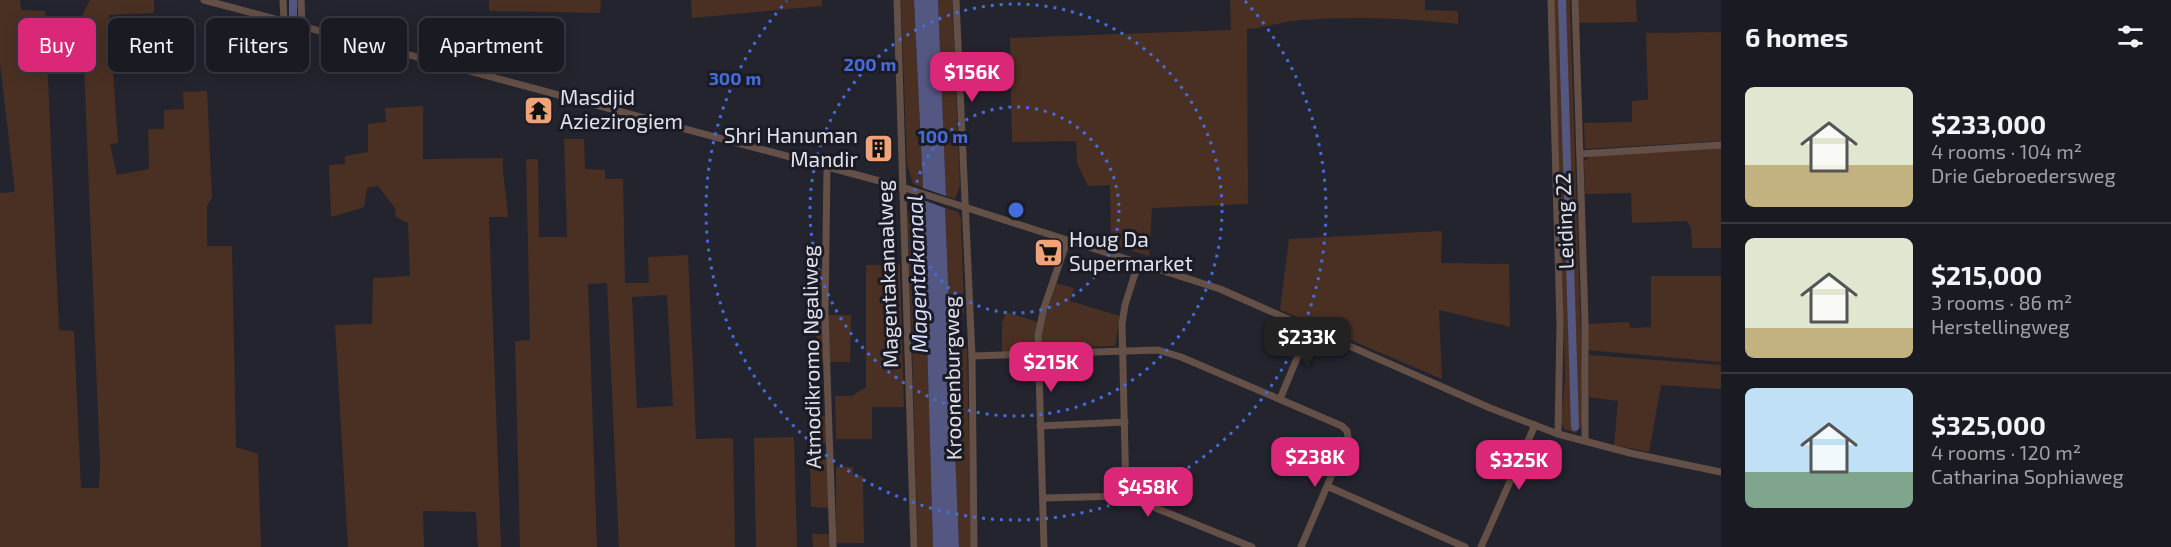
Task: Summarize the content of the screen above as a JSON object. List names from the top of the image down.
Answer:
{
  "streets": {
    "street": [
      "Leiding 22",
      "Magentakanaalweg",
      "Atmodikromo Ngaliweg",
      "Kroonenburgweg"
    ]
  },
  "water": ["Magentakanaal"],
  "places": {
    "temple": ["Masdjid Aziezirogiem"],
    "building": ["Shri Hanuman Mandir"],
    "supermarket": ["Houg Da Supermarket"]
  },
  "page": {
    "heading": "6 homes",
    "chip": [
      "Buy",
      "Rent",
      "Filters",
      "New",
      "Apartment"
    ],
    "price": [
      "$156K",
      "$233K",
      "$215K",
      "$238K",
      "$325K",
      "$458K"
    ],
    "list": [
      {
        "name": "$233,000",
        "note": "4 rooms · 104 m² · Drie Gebroedersweg"
      },
      {
        "name": "$215,000",
        "note": "3 rooms · 86 m² · Herstellingweg"
      },
      {
        "name": "$325,000",
        "note": "4 rooms · 120 m² · Catharina Sophiaweg"
      }
    ]
  },
  "rings": ["200 m", "300 m", "100 m"]
}
